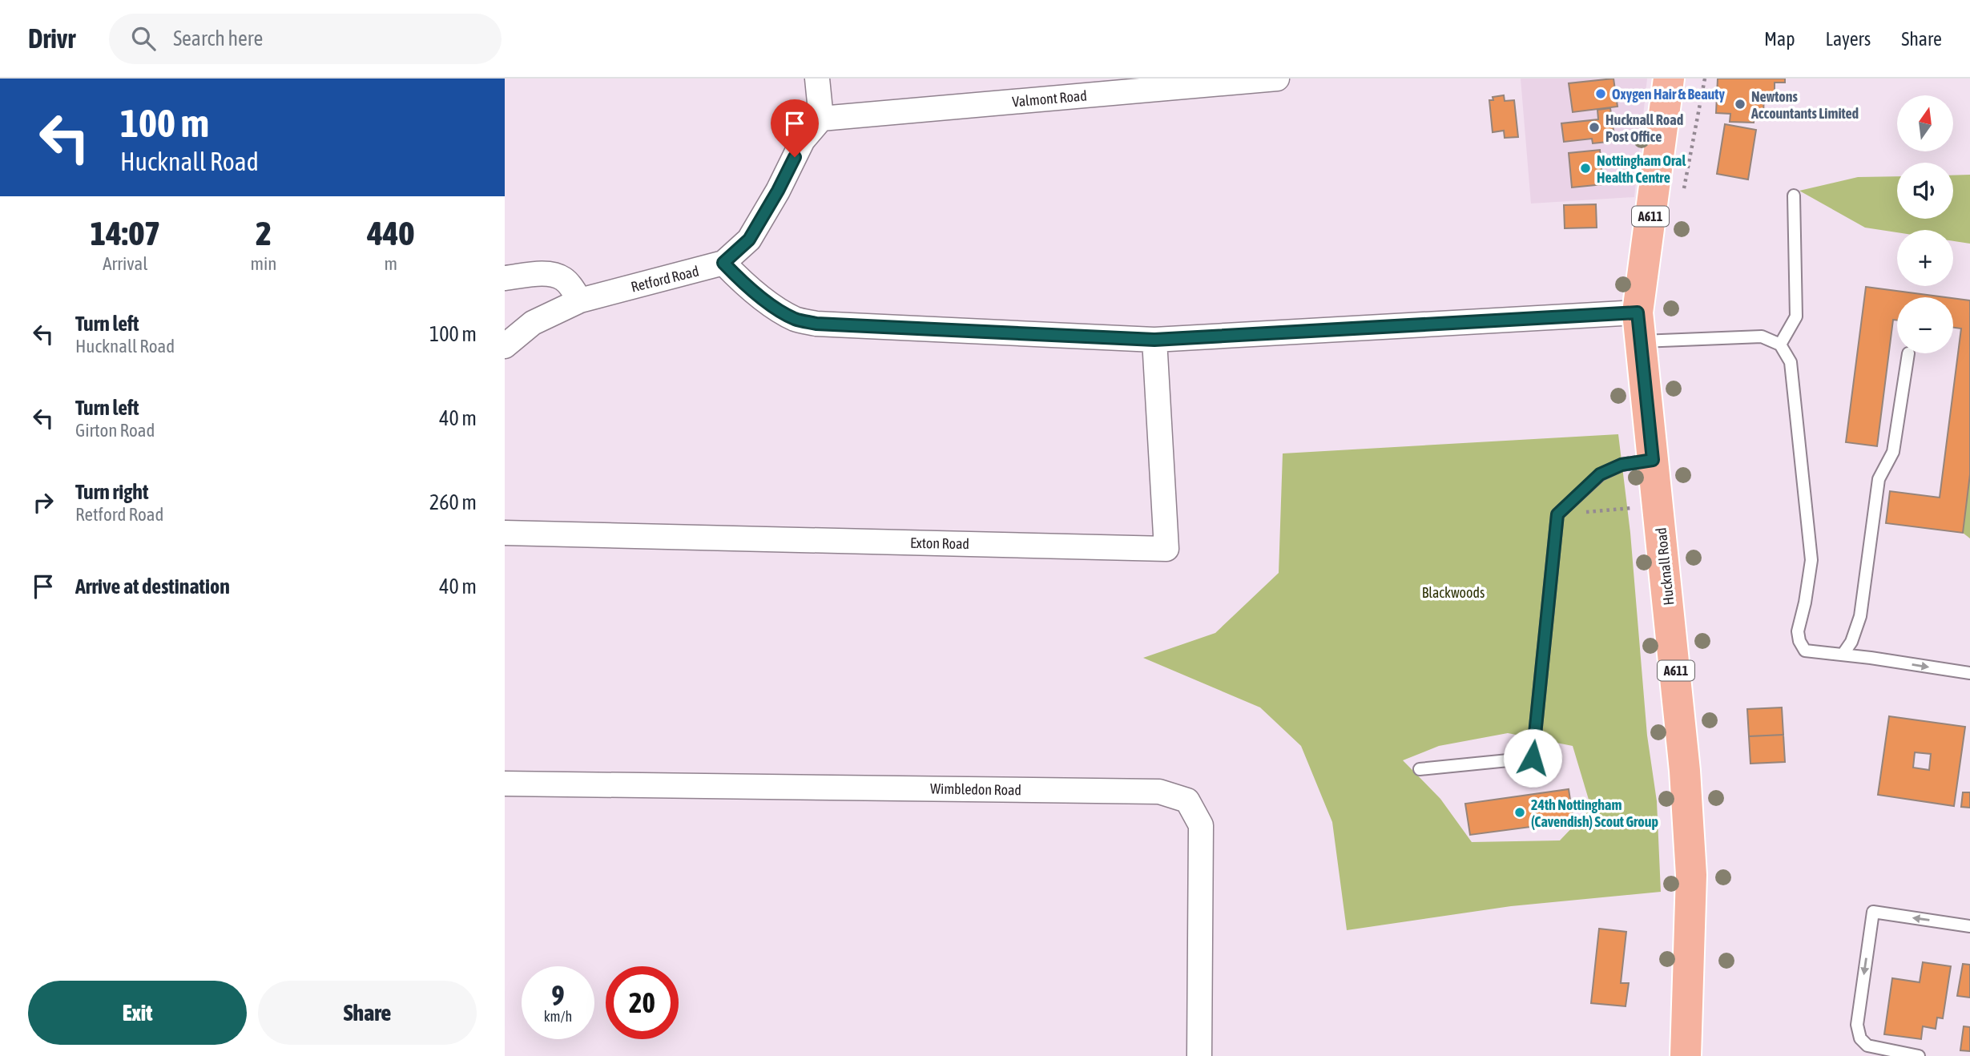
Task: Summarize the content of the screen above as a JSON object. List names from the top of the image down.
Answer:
{
  "streets": {
    "main road": ["A611", "Hucknall Road"],
    "street": [
      "Valmont Road",
      "Retford Road",
      "Exton Road",
      "Wimbledon Road"
    ]
  },
  "crossings": [
    ["Valmont Road", "Retford Road"]
  ],
  "parks": ["Blackwoods"],
  "places": [
    "Oxygen Hair & Beauty",
    "Newtons Accountants Limited",
    "Hucknall Road Post Office",
    "Nottingham Oral Health Centre",
    "24th Nottingham (Cavendish) Scout Group"
  ],
  "north": "top",
  "page": {
    "header": "Drivr",
    "search": "Search here",
    "nav": ["Map", "Layers", "Share"],
    "turn": ["100 m", "Hucknall Road"],
    "map_buttons": ["+", "−"],
    "eta": [
      "14:07",
      "Arrival",
      "2",
      "min",
      "440",
      "m"
    ],
    "list": [
      {
        "name": "Turn left",
        "note": "Hucknall Road",
        "value": "100 m"
      },
      {
        "name": "Turn left",
        "note": "Girton Road",
        "value": "40 m"
      },
      {
        "name": "Turn right",
        "note": "Retford Road",
        "value": "260 m"
      },
      {
        "name": "Arrive at destination",
        "value": "40 m"
      }
    ],
    "speed": "9 km/h",
    "limit": "20",
    "buttons": ["Exit", "Share"]
  }
}
